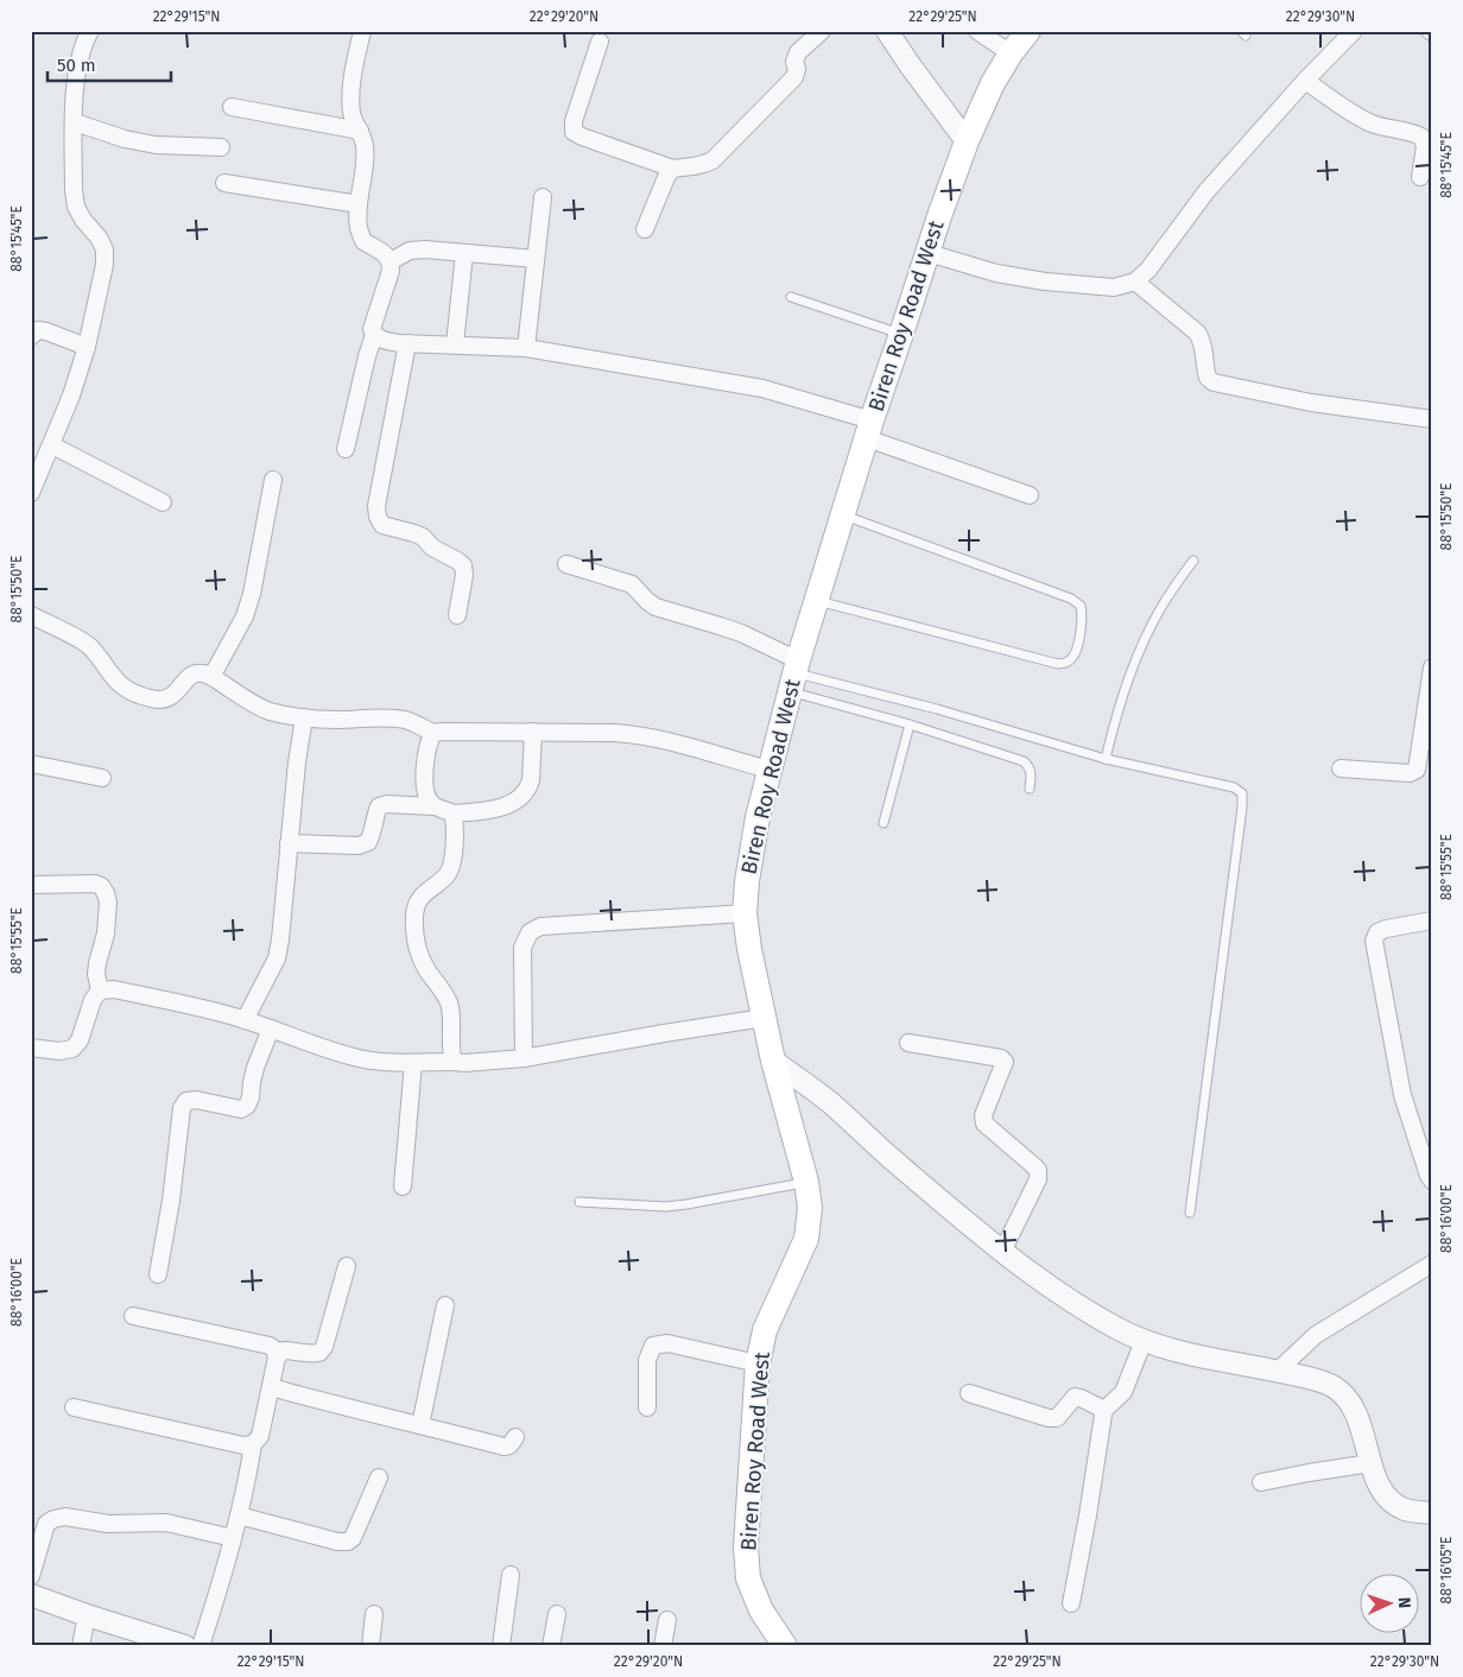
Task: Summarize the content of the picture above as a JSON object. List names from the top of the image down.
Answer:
{
  "streets": {
    "main road": ["Biren Roy Road West"]
  },
  "scale_bar": "50 m",
  "north": "right",
  "coordinates": [
    "22°29'15\"N",
    "22°29'20\"N",
    "22°29'25\"N",
    "22°29'30\"N",
    "88°15'45\"E",
    "88°15'50\"E",
    "88°15'55\"E",
    "88°16'00\"E",
    "88°16'05\"E"
  ]
}
